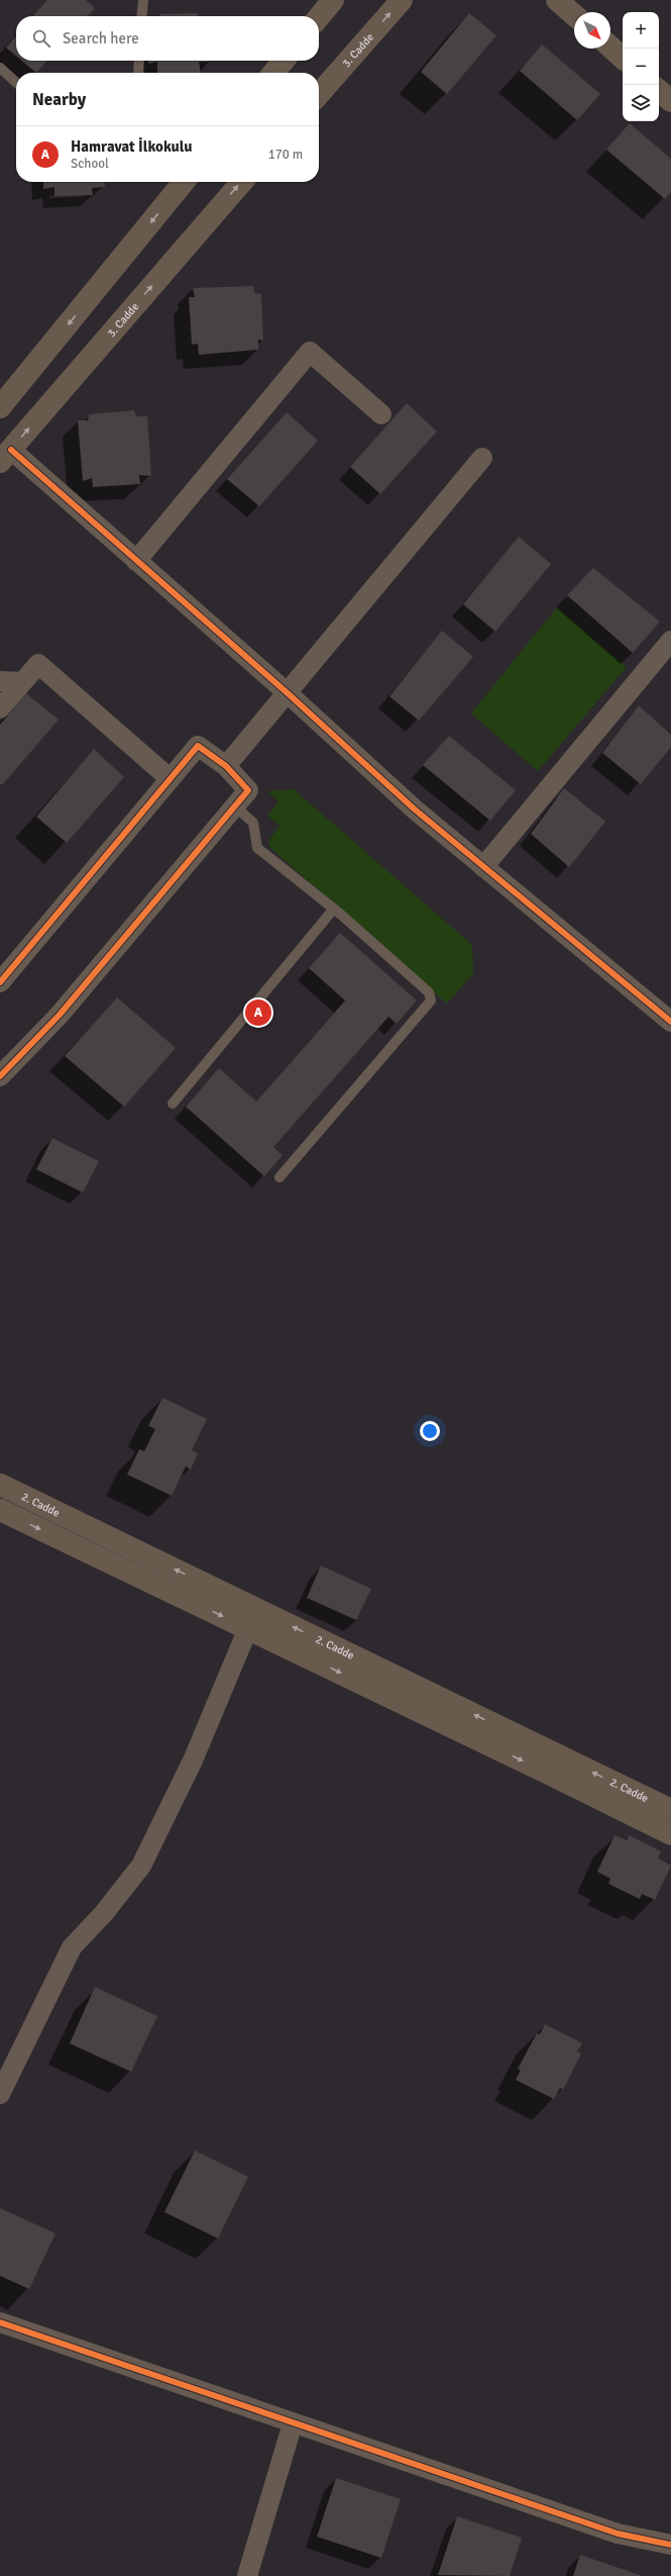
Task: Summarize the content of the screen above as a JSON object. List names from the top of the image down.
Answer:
{
  "streets": {
    "main road": ["3. Cadde", "2. Cadde"]
  },
  "north": "bottom right",
  "page": {
    "map_buttons": ["+", "−"],
    "search": "Search here",
    "heading": "Nearby",
    "list": [
      {
        "mark": "A",
        "name": "Hamravat İlkokulu",
        "note": "School",
        "value": "170 m"
      }
    ],
    "pins": "A"
  }
}
